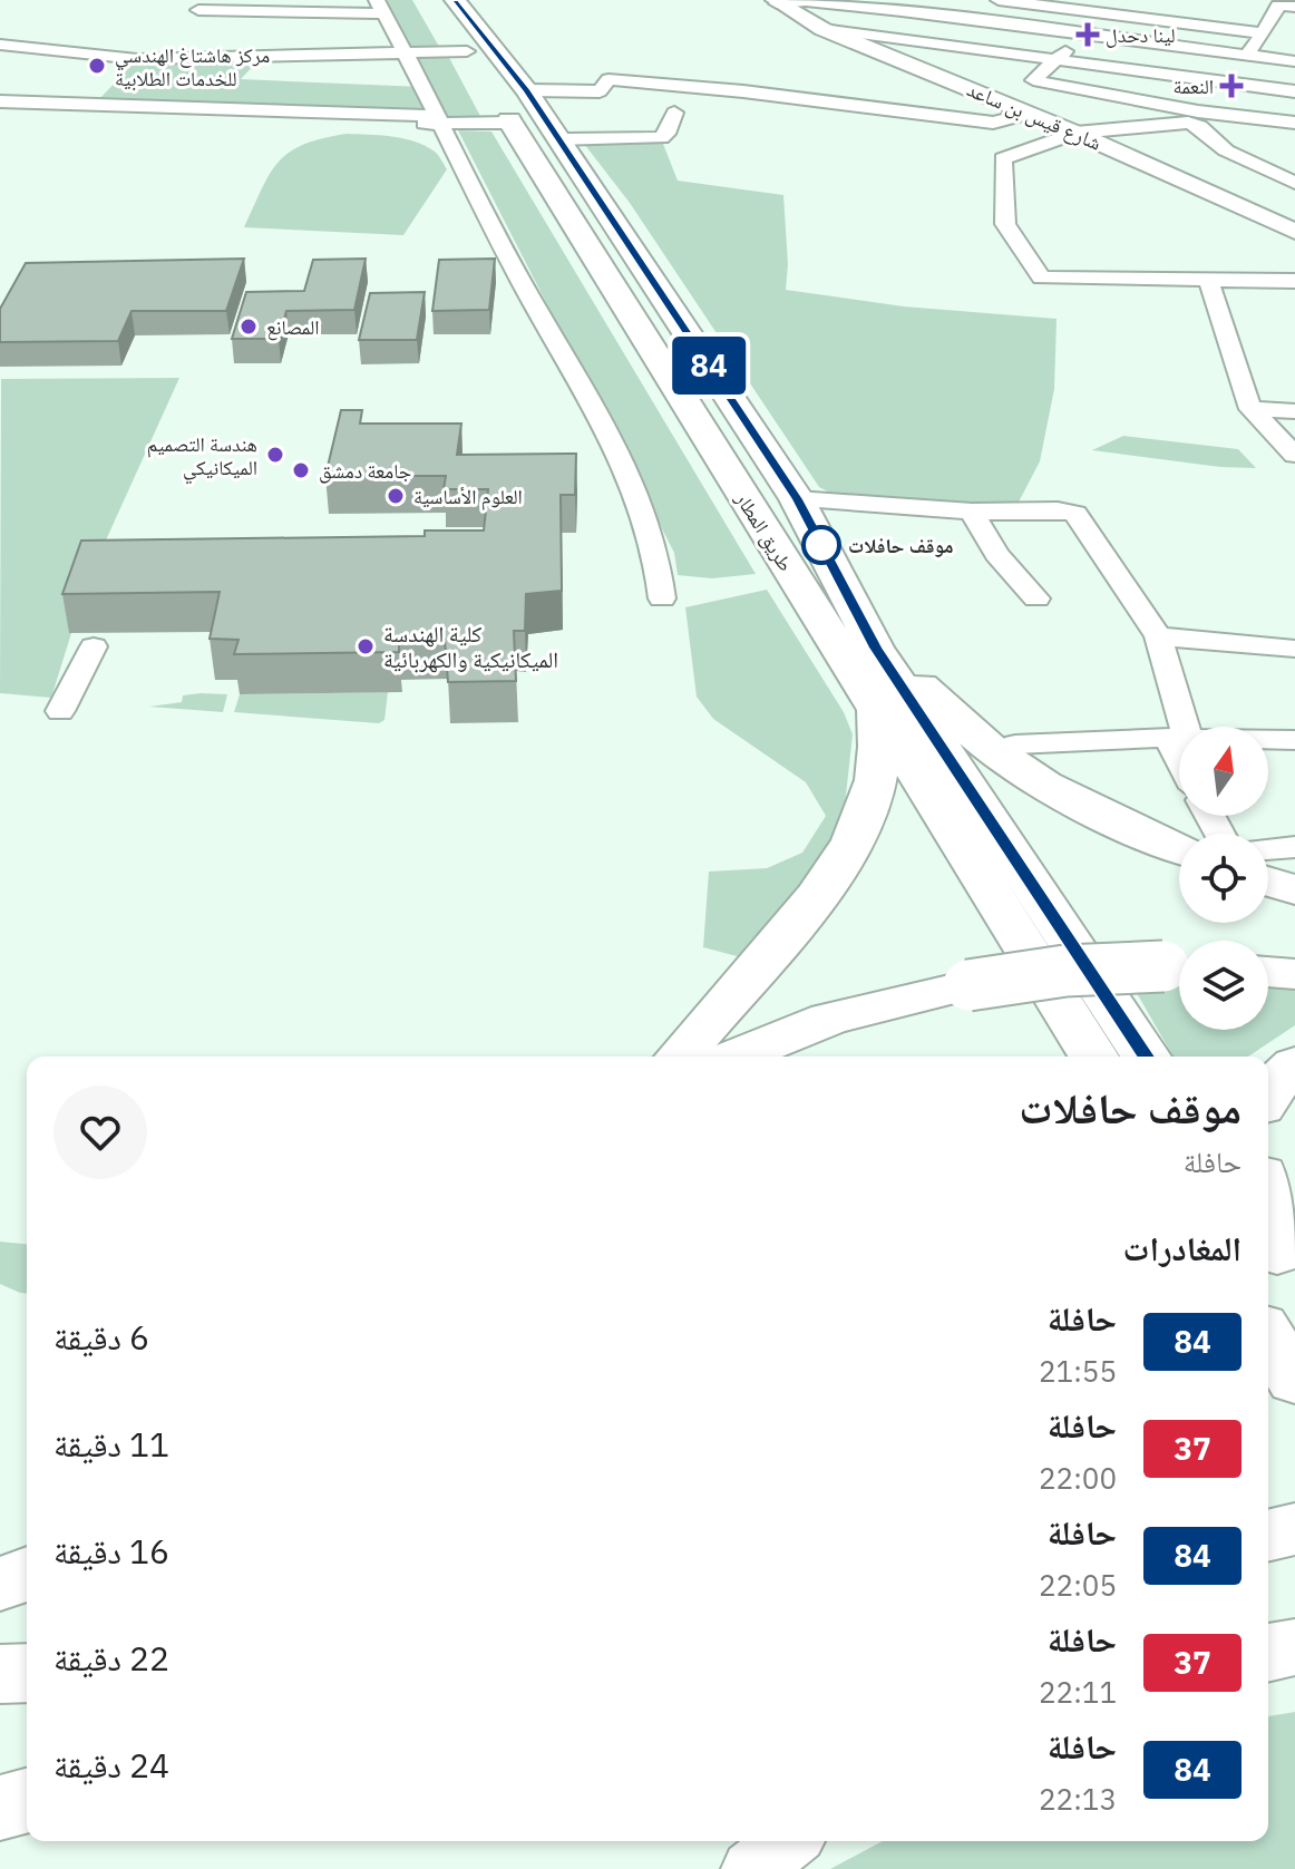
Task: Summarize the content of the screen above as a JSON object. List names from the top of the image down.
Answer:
{
  "streets": {
    "highway": ["طريق المطار"],
    "main road": ["شارع قيس بن ساعد"]
  },
  "places": {
    "health": ["لينا دحدل", "النعمة"],
    "other": [
      "مركز هاشتاغ الهندسي للخدمات الطلابية",
      "المصانع",
      "هندسة التصميم الميكانيكي",
      "جامعة دمشق",
      "العلوم الأساسية",
      "موقف حافلات",
      "كلية الهندسة الميكانيكية والكهربائية"
    ]
  },
  "lines": ["bus line 84"],
  "north": "top",
  "page": {
    "on_map": "84",
    "heading": [
      ["موقف حافلات", "حافلة"],
      "المغادرات"
    ],
    "list": [
      {
        "mark": "84",
        "name": "حافلة",
        "note": "21:55",
        "value": "6 دقيقة"
      },
      {
        "mark": "37",
        "name": "حافلة",
        "note": "22:00",
        "value": "11 دقيقة"
      },
      {
        "mark": "84",
        "name": "حافلة",
        "note": "22:05",
        "value": "16 دقيقة"
      },
      {
        "mark": "37",
        "name": "حافلة",
        "note": "22:11",
        "value": "22 دقيقة"
      },
      {
        "mark": "84",
        "name": "حافلة",
        "note": "22:13",
        "value": "24 دقيقة"
      }
    ]
  }
}
